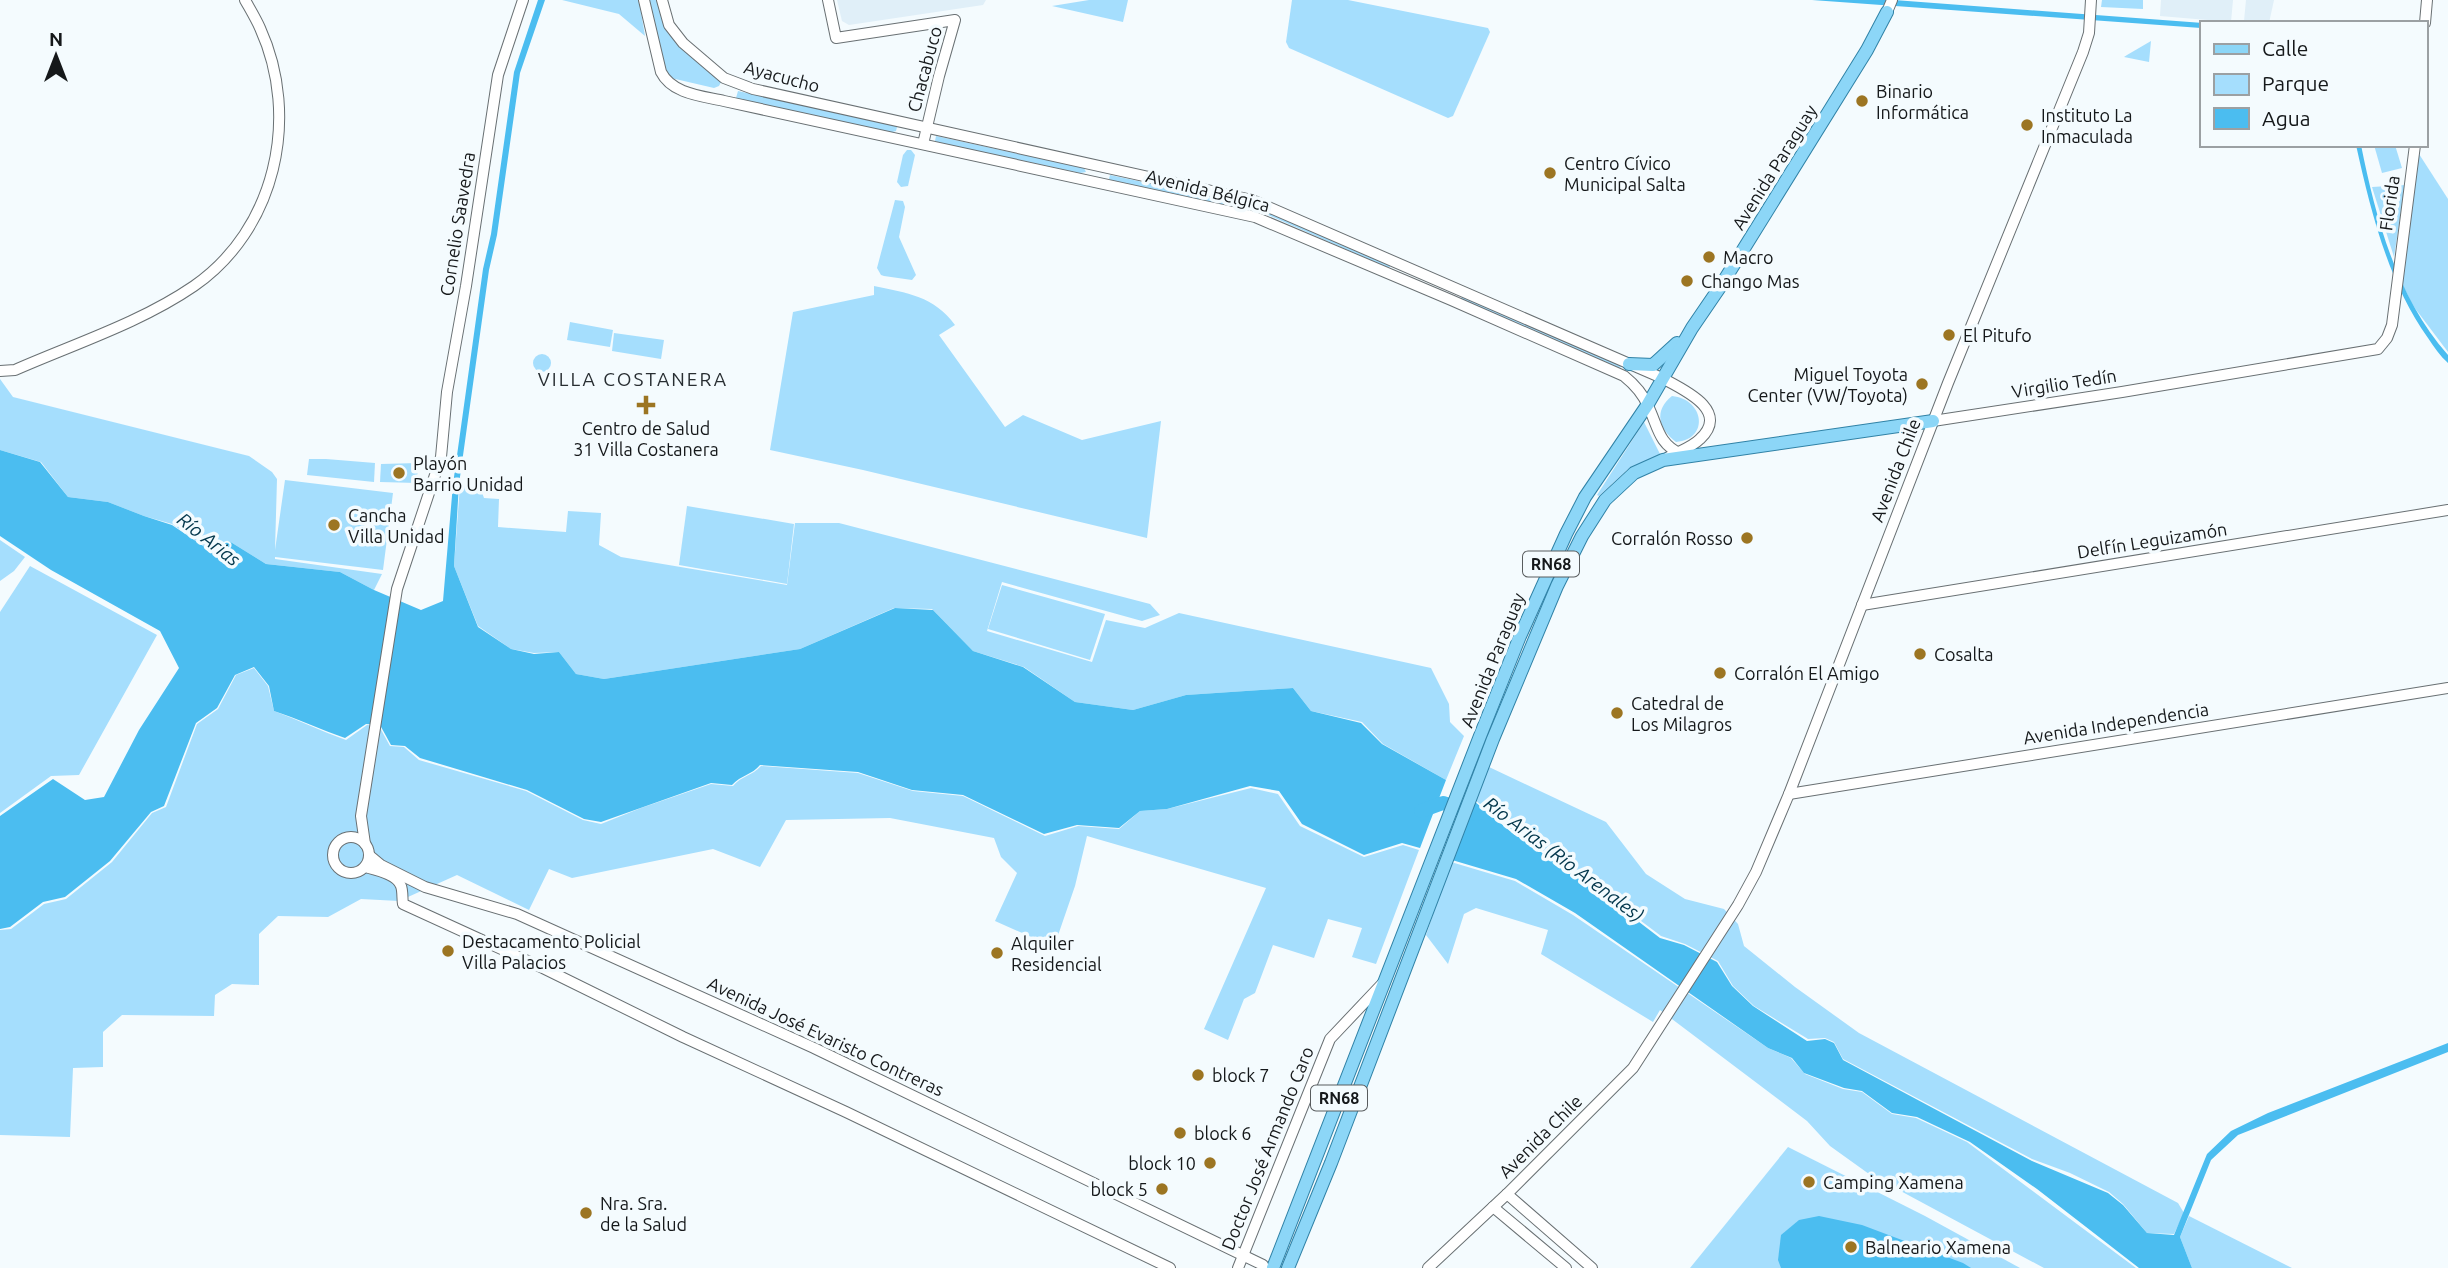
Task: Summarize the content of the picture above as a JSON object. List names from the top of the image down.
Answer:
{
  "streets": {
    "main road": [
      "Chacabuco",
      "Ayacucho",
      "Avenida Paraguay",
      "Avenida Bélgica",
      "Florida",
      "Cornelio Saavedra",
      "Virgilio Tedín",
      "Avenida Chile",
      "Delfín Leguizamón",
      "RN68",
      "Avenida Independencia",
      "Avenida José Evaristo Contreras",
      "Doctor José Armando Caro"
    ]
  },
  "crossings": [
    ["Chacabuco", "Avenida Bélgica"],
    ["Ayacucho", "Avenida Bélgica"],
    ["Avenida Paraguay", "Avenida Bélgica"],
    ["Avenida Paraguay", "Virgilio Tedín"],
    ["Avenida Paraguay", "Avenida José Evaristo Contreras"],
    ["Avenida Paraguay", "Doctor José Armando Caro"],
    ["Avenida Bélgica", "Virgilio Tedín"],
    ["Florida", "Virgilio Tedín"],
    ["Cornelio Saavedra", "Avenida José Evaristo Contreras"],
    ["Virgilio Tedín", "Avenida Chile"],
    ["Avenida Chile", "Delfín Leguizamón"],
    ["Avenida Chile", "Avenida Independencia"],
    ["Avenida José Evaristo Contreras", "Doctor José Armando Caro"]
  ],
  "districts": ["VILLA COSTANERA"],
  "water": ["Río Arias", "Río Arias (Río Arenales)"],
  "places": {
    "other": [
      "Binario Informática",
      "Instituto La Inmaculada",
      "Centro Cívico Municipal Salta",
      "Macro",
      "Chango Mas",
      "El Pitufo",
      "Miguel Toyota Center (VW/Toyota)",
      "Playón Barrio Unidad",
      "Cancha Villa Unidad",
      "Corralón Rosso",
      "Cosalta",
      "Corralón El Amigo",
      "Catedral de Los Milagros",
      "Destacamento Policial Villa Palacios",
      "Alquiler Residencial",
      "block 7",
      "block 6",
      "block 10",
      "Camping Xamena",
      "block 5",
      "Nra. Sra. de la Salud",
      "Balneario Xamena"
    ],
    "health": ["Centro de Salud 31 Villa Costanera"]
  },
  "legend": ["Calle", "Parque", "Agua"],
  "north": "top"
}
